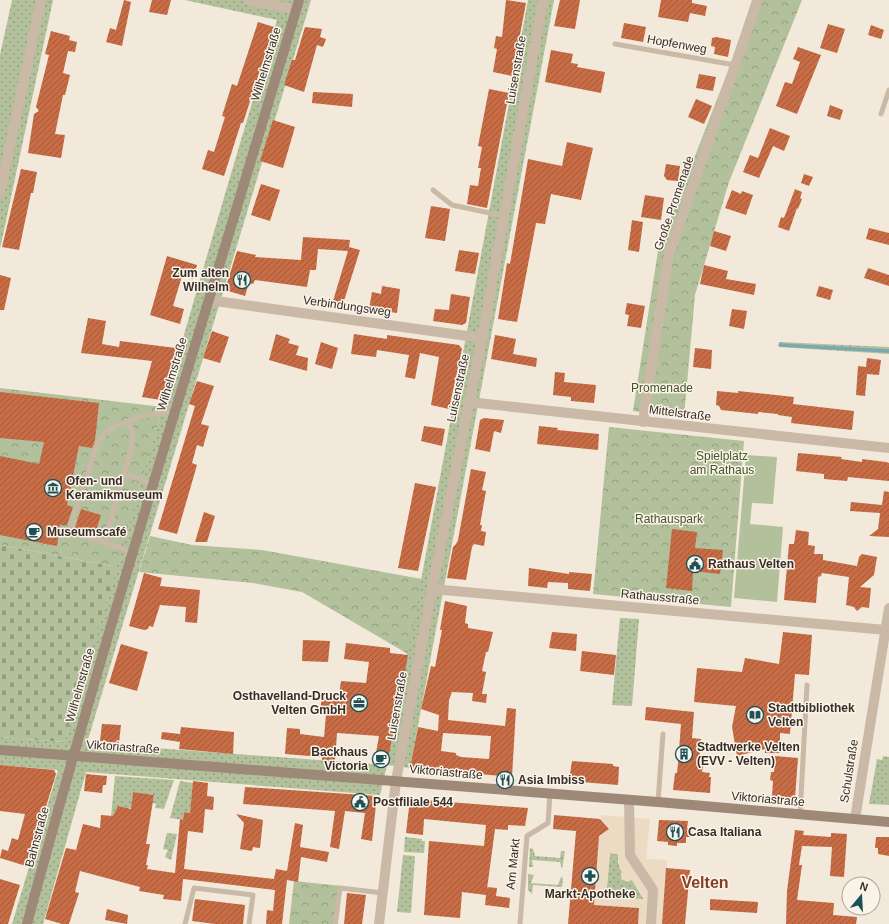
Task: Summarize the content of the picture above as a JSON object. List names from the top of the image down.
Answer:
{
  "streets": {
    "street": [
      "Wilhelmstraße",
      "Luisenstraße",
      "Große Promenade",
      "Verbindungsweg",
      "Mittelstraße",
      "Rathausstraße",
      "Viktoriastraße",
      "Schulstraße",
      "Bahnstraße"
    ],
    "lane": ["Hopfenweg", "Am Markt"]
  },
  "crossings": [
    ["Hopfenweg", "Große Promenade"],
    ["Wilhelmstraße", "Verbindungsweg"],
    ["Wilhelmstraße", "Viktoriastraße"],
    ["Wilhelmstraße", "Bahnstraße"],
    ["Luisenstraße", "Verbindungsweg"],
    ["Luisenstraße", "Mittelstraße"],
    ["Luisenstraße", "Rathausstraße"],
    ["Luisenstraße", "Viktoriastraße"],
    ["Große Promenade", "Mittelstraße"],
    ["Rathausstraße", "Schulstraße"],
    ["Viktoriastraße", "Schulstraße"],
    ["Viktoriastraße", "Bahnstraße"],
    ["Viktoriastraße", "Am Markt"]
  ],
  "districts": ["Velten"],
  "parks": ["Promenade", "Spielplatz am Rathaus", "Rathauspark"],
  "places": {
    "restaurant": ["Zum alten Wilhelm", "Asia Imbiss", "Casa Italiana"],
    "museum": ["Ofen- und Keramikmuseum"],
    "cafe": ["Museumscafé", "Backhaus Victoria"],
    "public building": ["Rathaus Velten", "Postfiliale 544"],
    "office": ["Osthavelland-Druck Velten GmbH"],
    "library": ["Stadtbibliothek Velten"],
    "building": ["Stadtwerke Velten (EVV - Velten)"],
    "pharmacy": ["Markt-Apotheke"]
  },
  "north": "top"
}
